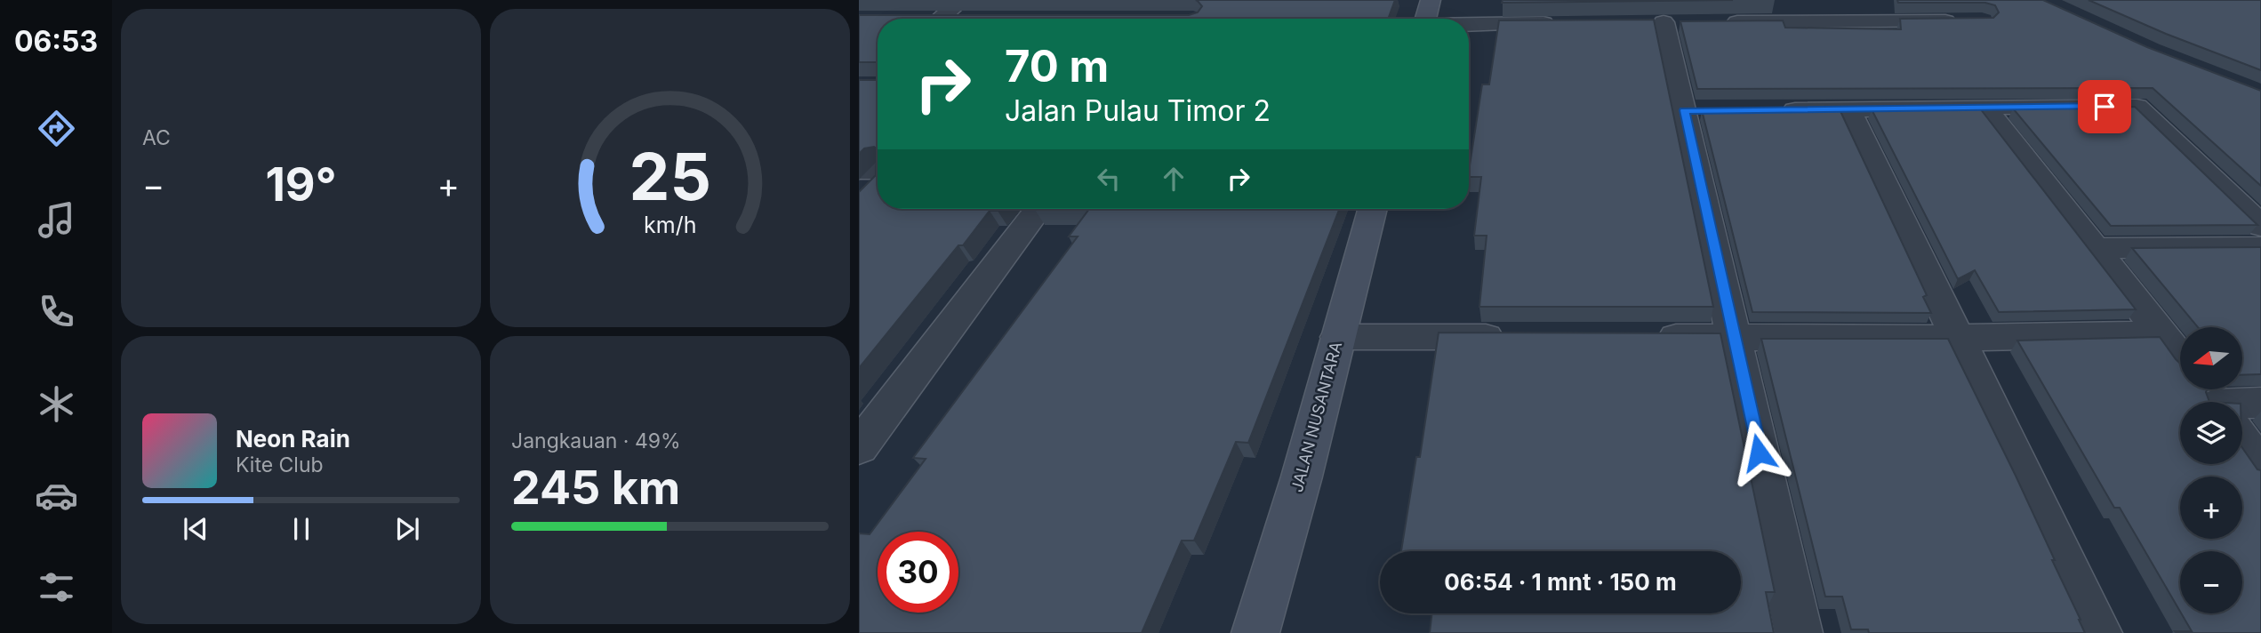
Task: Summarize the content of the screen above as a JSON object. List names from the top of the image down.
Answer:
{
  "streets": {
    "street": ["JALAN NUSANTARA"]
  },
  "north": "left",
  "page": {
    "tabs": "06:53",
    "tile": [
      "AC",
      ["Jangkauan · 49%", "245 km"]
    ],
    "turn": ["70 m", "Jalan Pulau Timor 2"],
    "heat": ["−", "19°", "+"],
    "map_buttons": ["+", "−"],
    "song": ["Neon Rain", "Kite Club"],
    "limit": "30",
    "trip": "06:54 · 1 mnt · 150 m",
    "gauge": ["25", "km/h"]
  }
}
